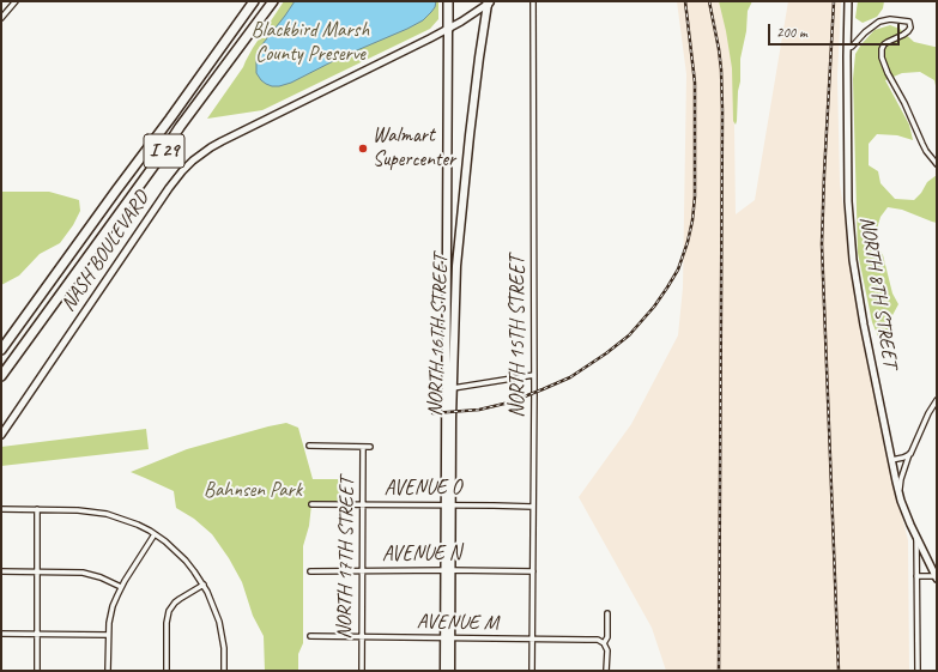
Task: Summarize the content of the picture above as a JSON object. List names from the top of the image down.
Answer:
{
  "streets": {
    "highway": ["I 29"],
    "main road": ["NORTH 16TH STREET"],
    "street": [
      "NASH BOULEVARD",
      "NORTH 8TH STREET",
      "NORTH 15TH STREET",
      "AVENUE O",
      "AVENUE N",
      "NORTH 17TH STREET",
      "AVENUE M"
    ]
  },
  "crossings": [
    ["NASH BOULEVARD", "NORTH 16TH STREET"],
    ["NORTH 16TH STREET", "AVENUE O"],
    ["NORTH 16TH STREET", "AVENUE N"],
    ["NORTH 16TH STREET", "AVENUE M"],
    ["NORTH 15TH STREET", "AVENUE O"],
    ["NORTH 15TH STREET", "AVENUE N"],
    ["NORTH 15TH STREET", "AVENUE M"],
    ["AVENUE O", "NORTH 17TH STREET"],
    ["AVENUE N", "NORTH 17TH STREET"],
    ["NORTH 17TH STREET", "AVENUE M"]
  ],
  "parks": ["Blackbird Marsh County Preserve", "Bahnsen Park"],
  "places": ["Walmart Supercenter"],
  "scale_bar": "200 m"
}
